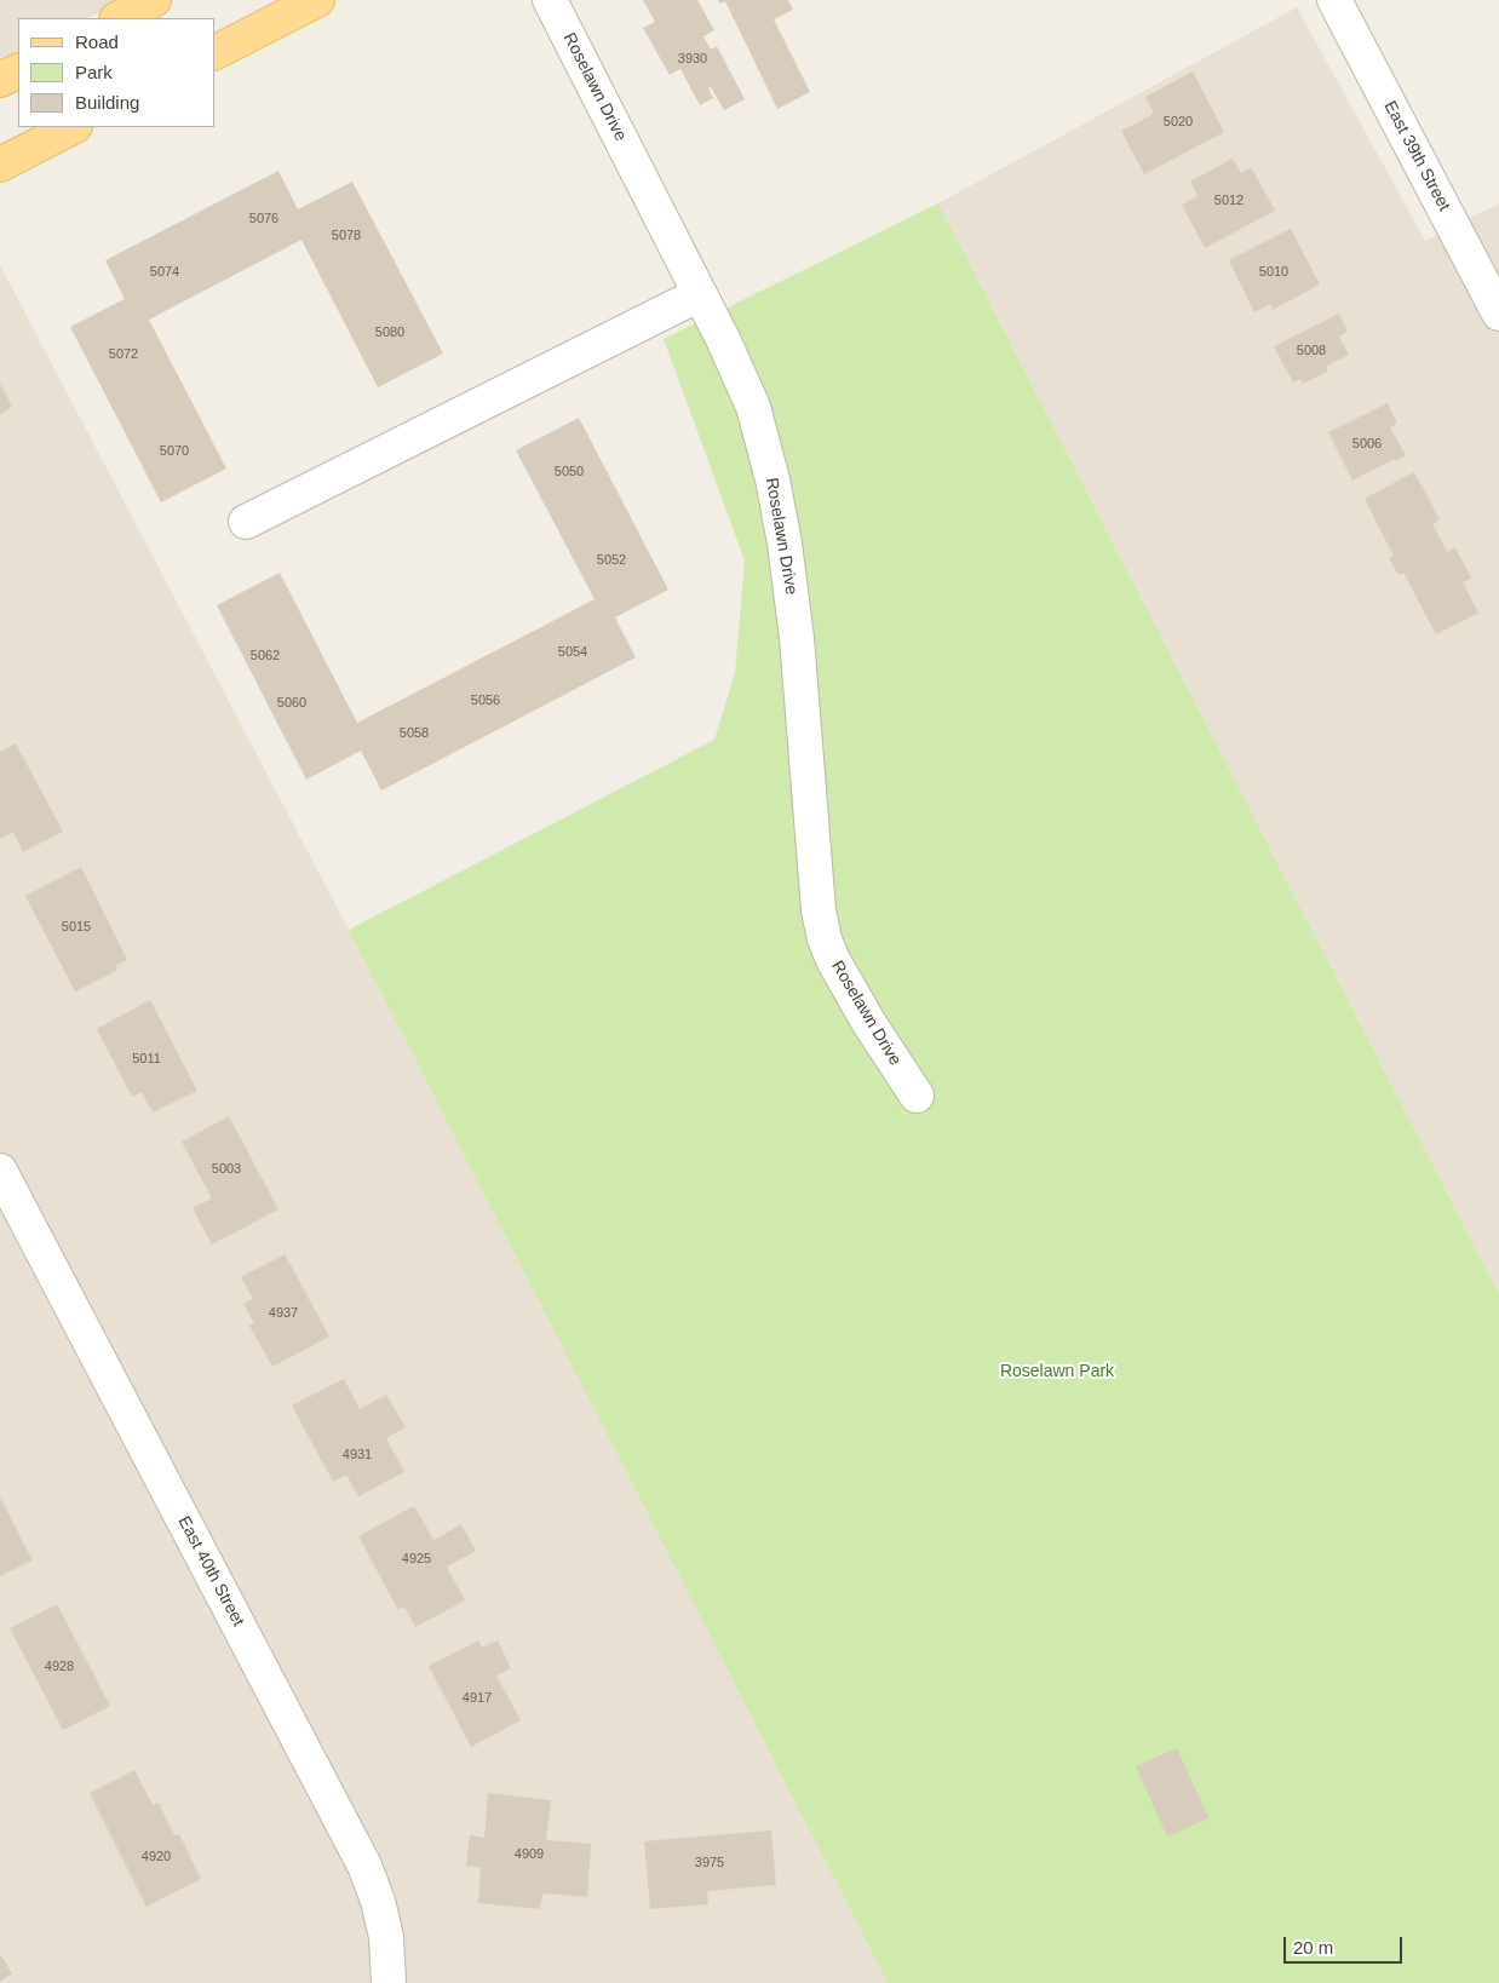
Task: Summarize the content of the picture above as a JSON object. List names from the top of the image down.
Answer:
{
  "streets": {
    "street": ["Roselawn Drive", "East 39th Street", "East 40th Street"]
  },
  "parks": ["Roselawn Park"],
  "house_numbers": [
    "3930",
    "5020",
    "5012",
    "5076",
    "5078",
    "5074",
    "5010",
    "5080",
    "5008",
    "5072",
    "5006",
    "5070",
    "5050",
    "5052",
    "5054",
    "5062",
    "5056",
    "5060",
    "5058",
    "5015",
    "5011",
    "5003",
    "4937",
    "4931",
    "4925",
    "4928",
    "4917",
    "4909",
    "4920",
    "3975"
  ],
  "legend": ["Road", "Park", "Building"],
  "scale_bar": "20 m"
}
